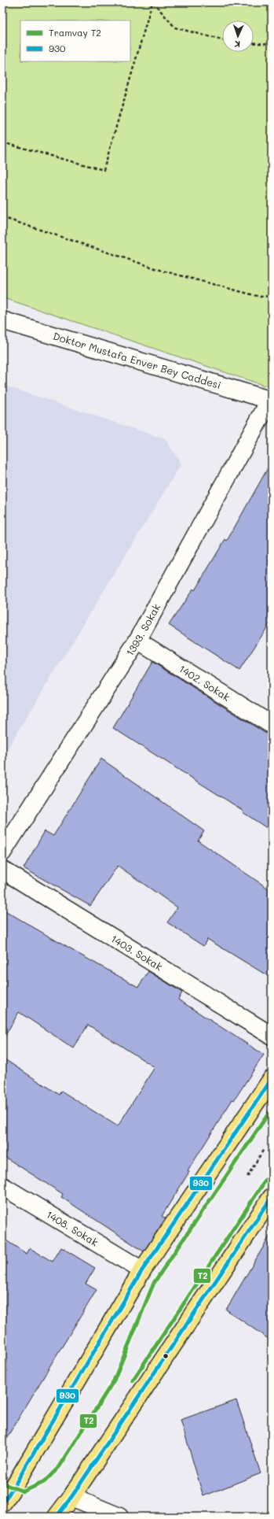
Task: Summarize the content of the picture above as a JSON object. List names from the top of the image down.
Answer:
{
  "streets": {
    "street": [
      "Doktor Mustafa Enver Bey Caddesi",
      "1393. Sokak",
      "1402. Sokak",
      "1403. Sokak",
      "1408. Sokak"
    ]
  },
  "crossings": [
    ["Doktor Mustafa Enver Bey Caddesi", "1393. Sokak"],
    ["1393. Sokak", "1402. Sokak"]
  ],
  "lines": ["transit line 930", "tram line T2"],
  "legend": ["Tramvay T2", "930"],
  "north": "bottom"
}
